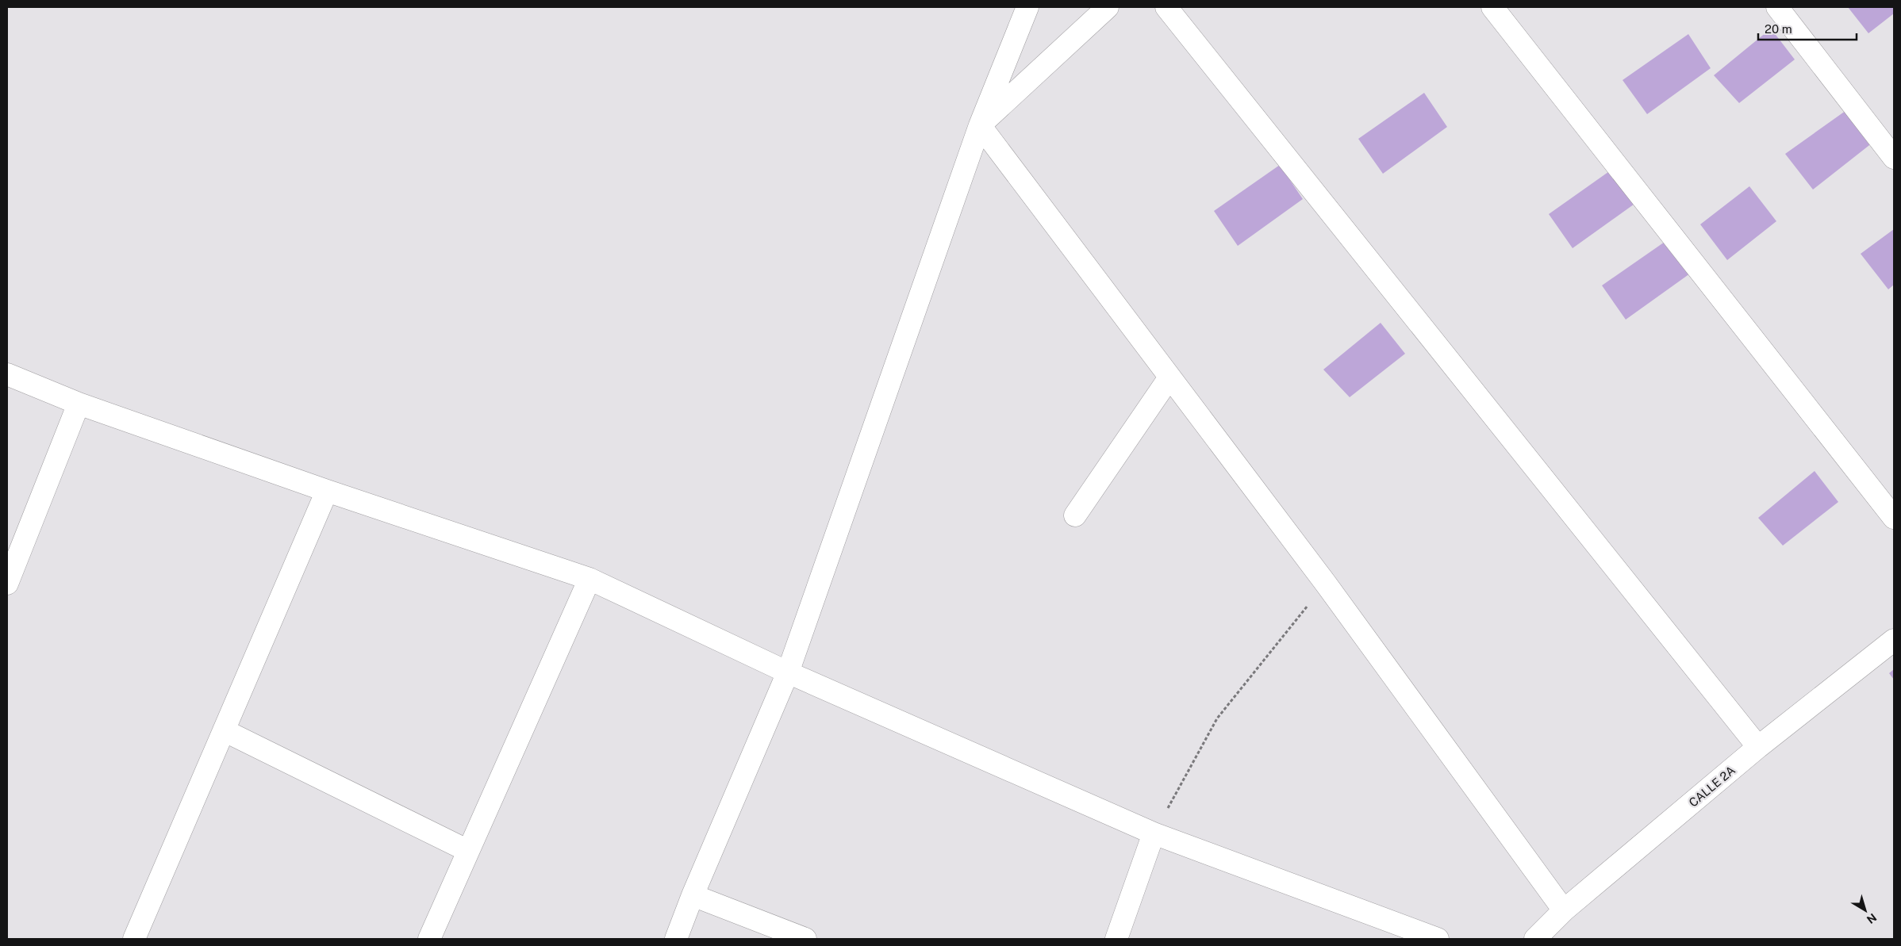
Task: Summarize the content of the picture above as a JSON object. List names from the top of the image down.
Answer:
{
  "streets": {
    "street": ["CALLE 2A"]
  },
  "scale_bar": "20 m",
  "north": "bottom right"
}
